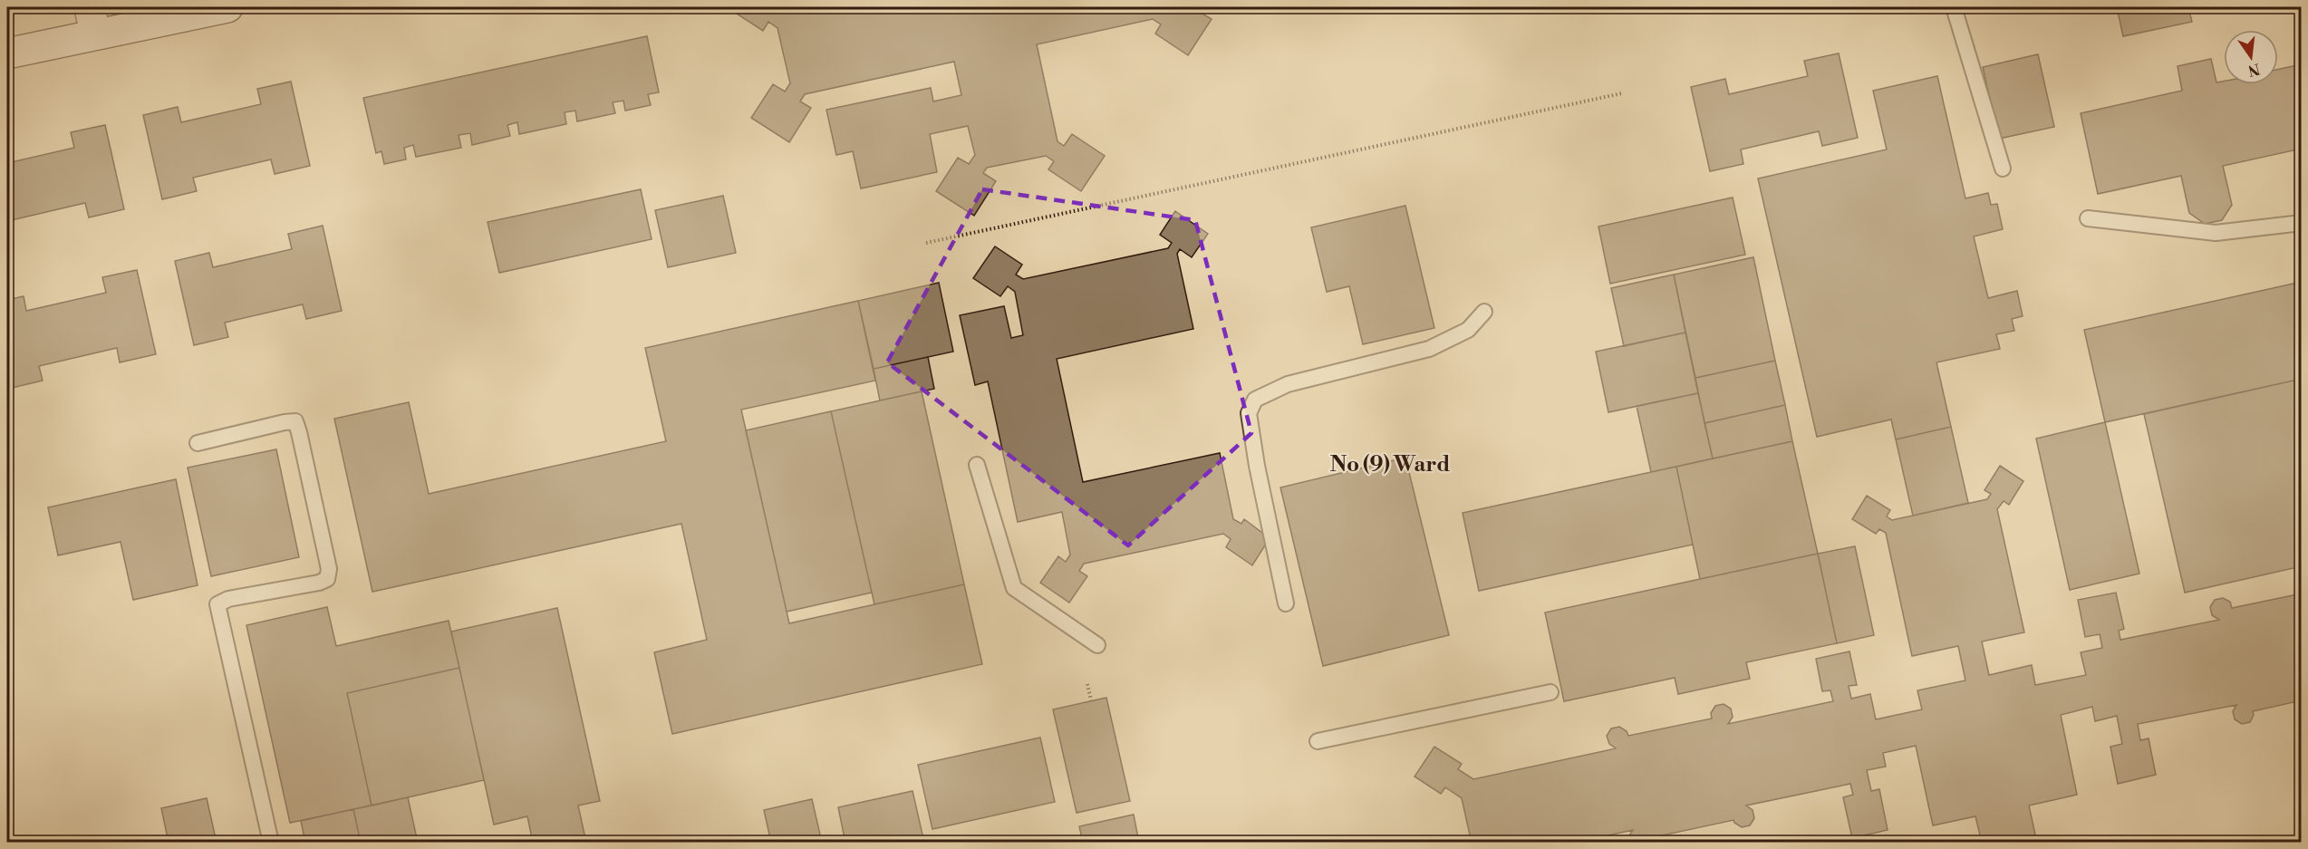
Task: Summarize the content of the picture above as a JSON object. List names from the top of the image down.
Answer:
{
  "districts": ["No (9) Ward"],
  "north": "bottom"
}
